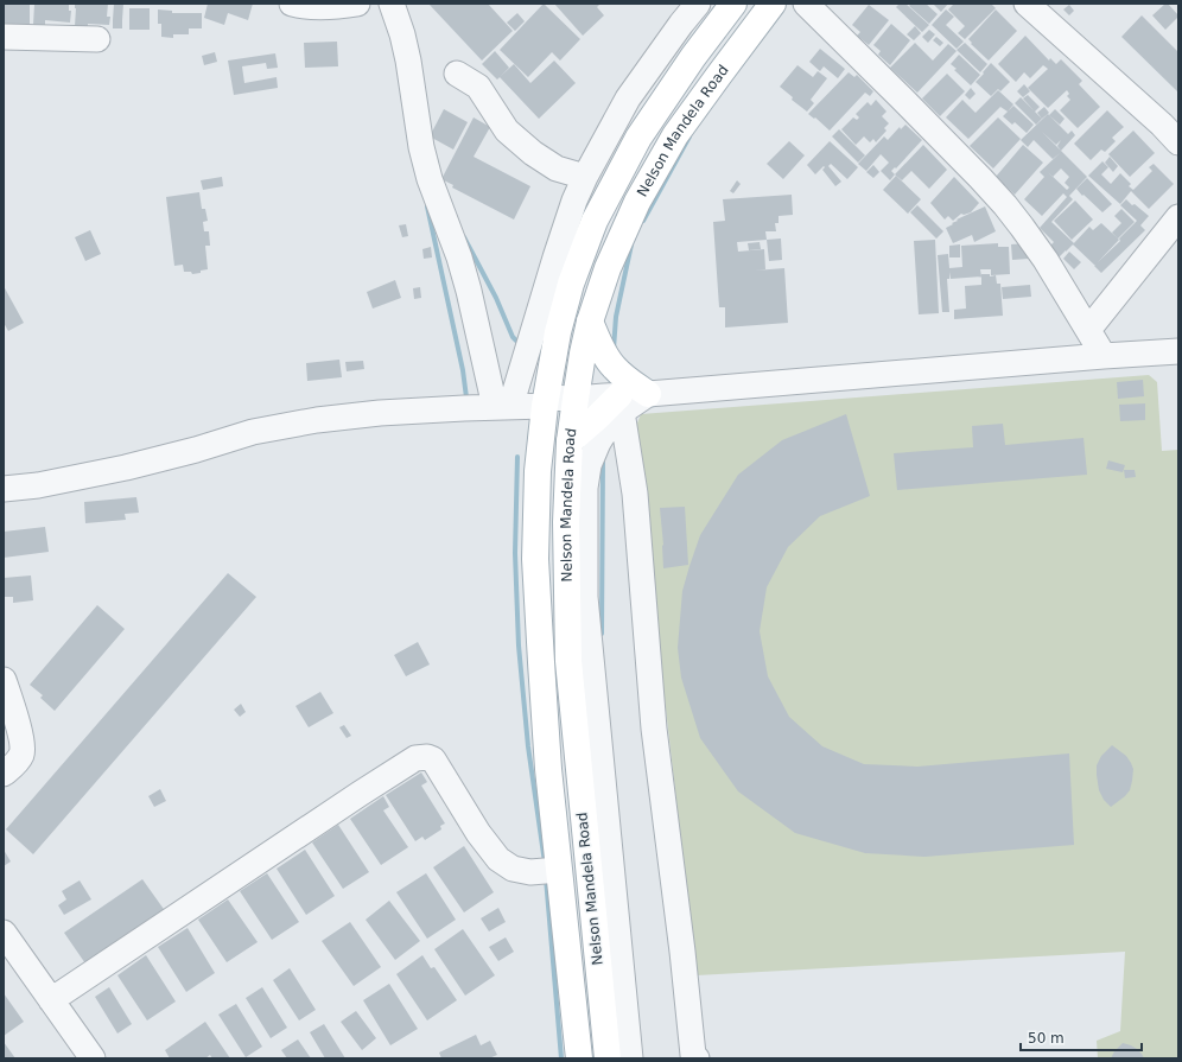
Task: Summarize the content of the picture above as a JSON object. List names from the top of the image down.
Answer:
{
  "streets": {
    "main road": ["Nelson Mandela Road"]
  },
  "scale_bar": "50 m"
}
